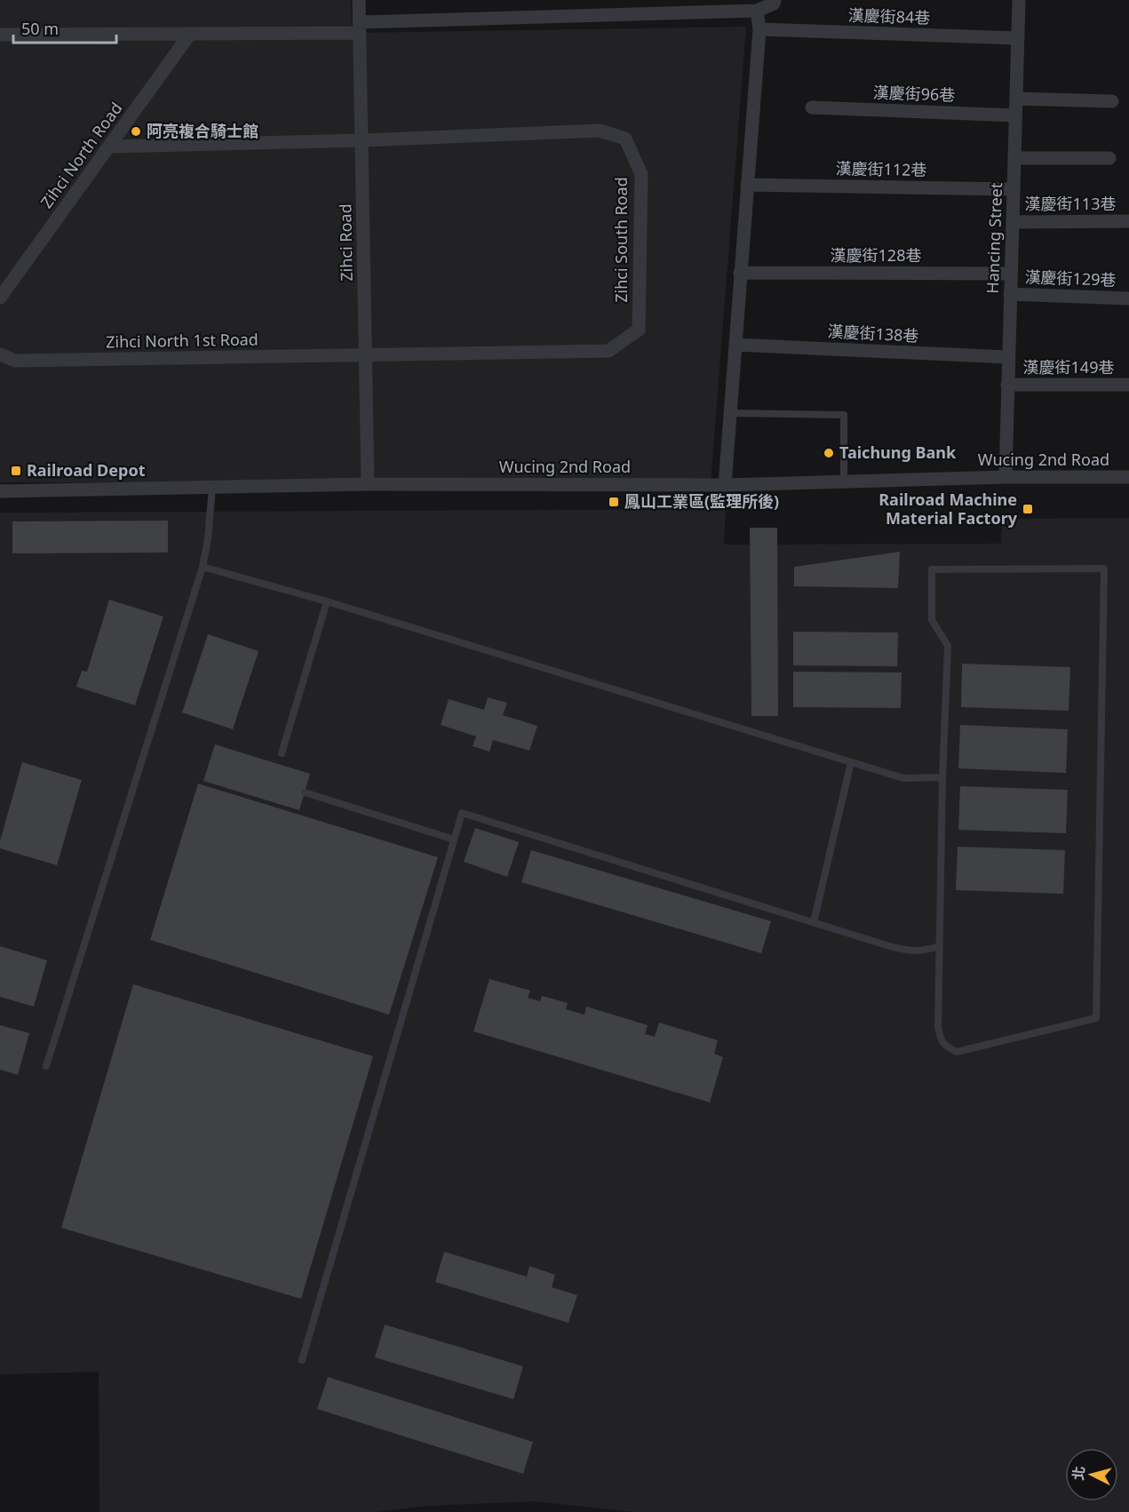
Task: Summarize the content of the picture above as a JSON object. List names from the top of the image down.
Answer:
{
  "streets": {
    "street": [
      "漢慶街84巷",
      "漢慶街96巷",
      "Zihci North Road",
      "漢慶街112巷",
      "漢慶街113巷",
      "Hancing Street",
      "Zihci South Road",
      "Zihci Road",
      "漢慶街128巷",
      "漢慶街129巷",
      "漢慶街138巷",
      "Zihci North 1st Road",
      "漢慶街149巷",
      "Wucing 2nd Road"
    ]
  },
  "crossings": [
    ["漢慶街84巷", "Hancing Street"],
    ["漢慶街96巷", "Hancing Street"],
    ["漢慶街112巷", "Hancing Street"],
    ["漢慶街113巷", "Hancing Street"],
    ["Hancing Street", "漢慶街128巷"],
    ["Hancing Street", "漢慶街129巷"],
    ["Hancing Street", "漢慶街138巷"],
    ["Hancing Street", "漢慶街149巷"],
    ["Hancing Street", "Wucing 2nd Road"],
    ["Zihci South Road", "Zihci Road"],
    ["Zihci South Road", "Zihci North 1st Road"],
    ["Zihci Road", "Zihci North 1st Road"],
    ["Zihci Road", "Wucing 2nd Road"]
  ],
  "places": {
    "other": ["阿亮複合騎士館", "Taichung Bank"],
    "transit": ["Railroad Depot", "鳳山工業區(監理所後)", "Railroad Machine Material Factory"]
  },
  "scale_bar": "50 m",
  "north": "left"
}
